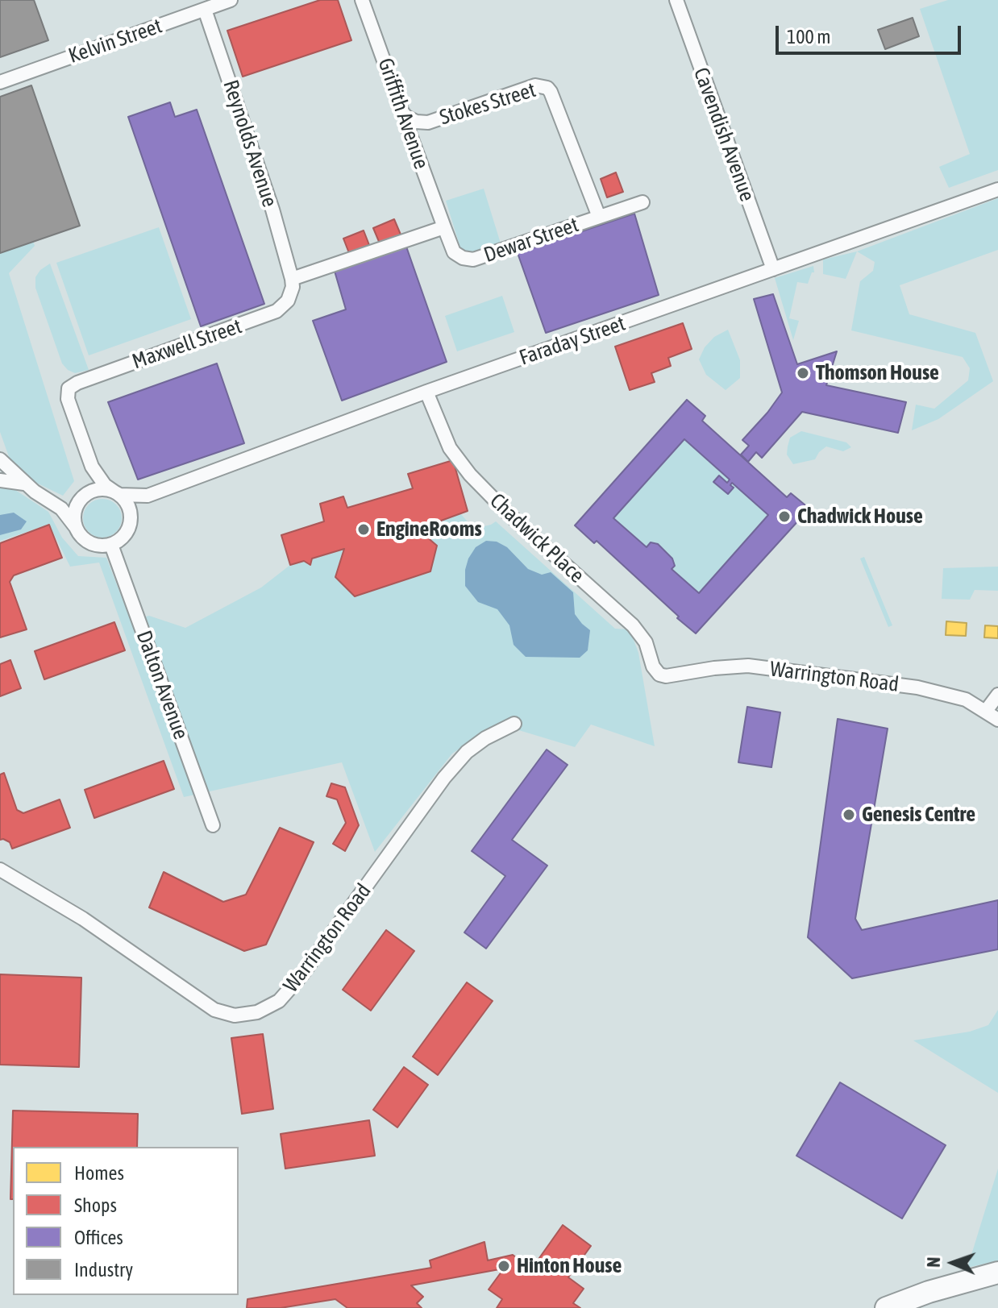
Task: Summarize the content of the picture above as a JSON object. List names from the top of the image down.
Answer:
{
  "streets": {
    "street": [
      "Kelvin Street",
      "Stokes Street",
      "Griffith Avenue",
      "Cavendish Avenue",
      "Reynolds Avenue",
      "Dewar Street",
      "Faraday Street",
      "Maxwell Street",
      "Chadwick Place",
      "Warrington Road",
      "Dalton Avenue"
    ]
  },
  "crossings": [
    ["Kelvin Street", "Reynolds Avenue"],
    ["Stokes Street", "Griffith Avenue"],
    ["Stokes Street", "Dewar Street"],
    ["Griffith Avenue", "Dewar Street"],
    ["Cavendish Avenue", "Faraday Street"],
    ["Reynolds Avenue", "Maxwell Street"],
    ["Faraday Street", "Maxwell Street"],
    ["Faraday Street", "Chadwick Place"],
    ["Faraday Street", "Dalton Avenue"],
    ["Maxwell Street", "Dalton Avenue"],
    ["Chadwick Place", "Warrington Road"]
  ],
  "places": [
    "Thomson House",
    "Chadwick House",
    "EngineRooms",
    "Genesis Centre",
    "Hinton House"
  ],
  "legend": [
    "Homes",
    "Shops",
    "Offices",
    "Industry"
  ],
  "scale_bar": "100 m",
  "north": "left"
}
